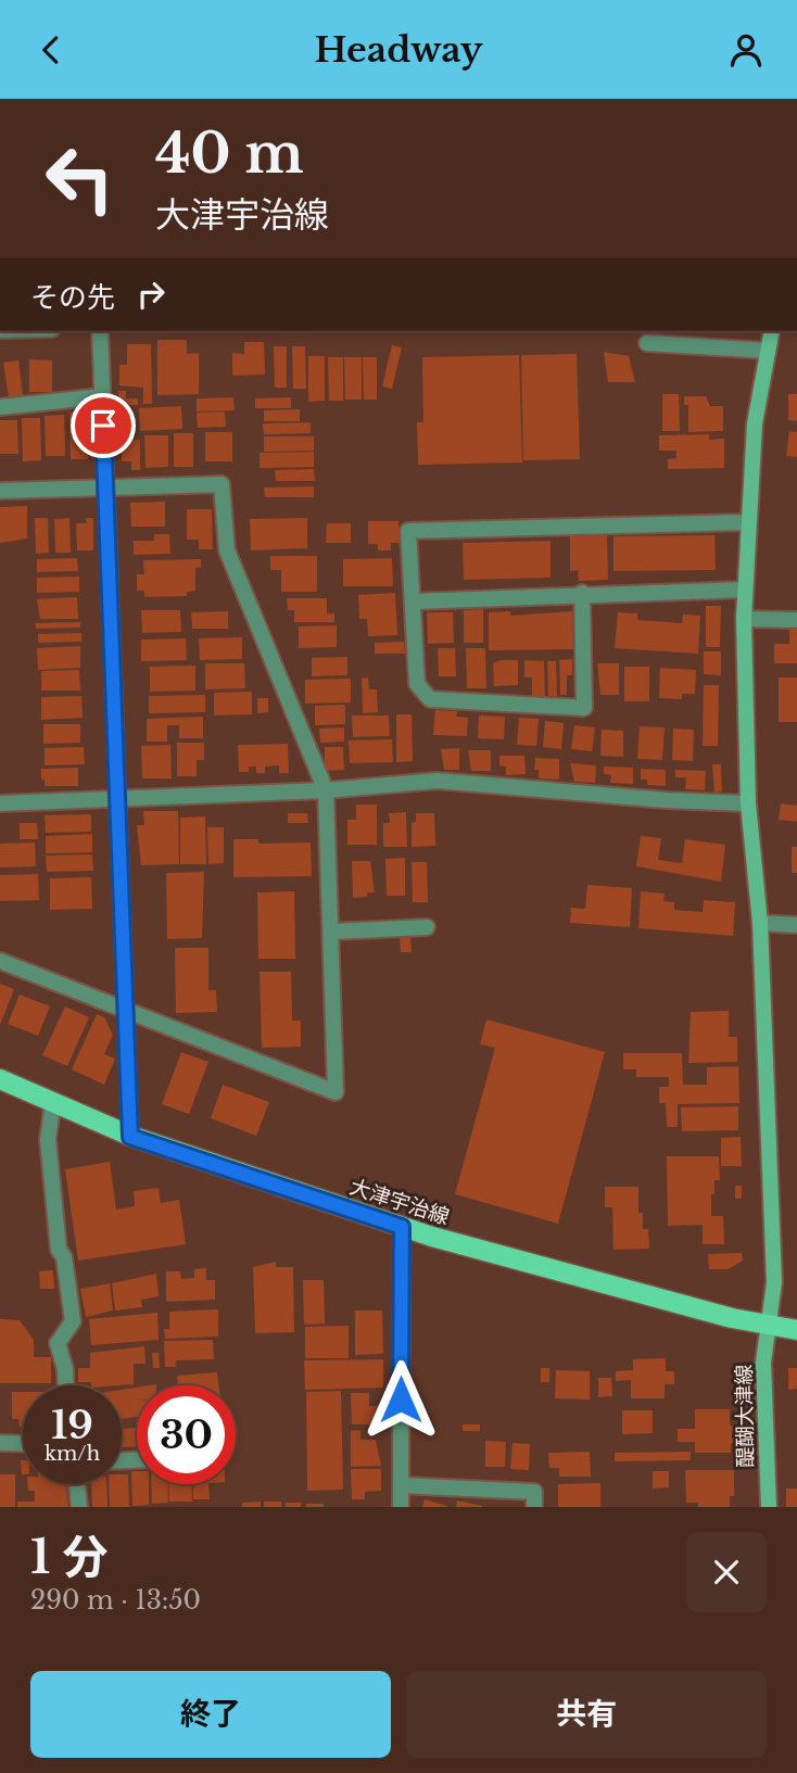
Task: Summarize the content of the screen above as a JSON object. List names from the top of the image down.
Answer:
{
  "streets": {
    "main road": ["大津宇治線"],
    "street": ["醍醐大津線"]
  },
  "crossings": [
    ["大津宇治線", "醍醐大津線"]
  ],
  "page": {
    "header": "Headway",
    "turn": ["40 m", "大津宇治線"],
    "then": "その先",
    "speed": "19 km/h",
    "limit": "30",
    "heading": ["1 分", "290 m · 13:50"],
    "buttons": ["終了", "共有"]
  }
}
